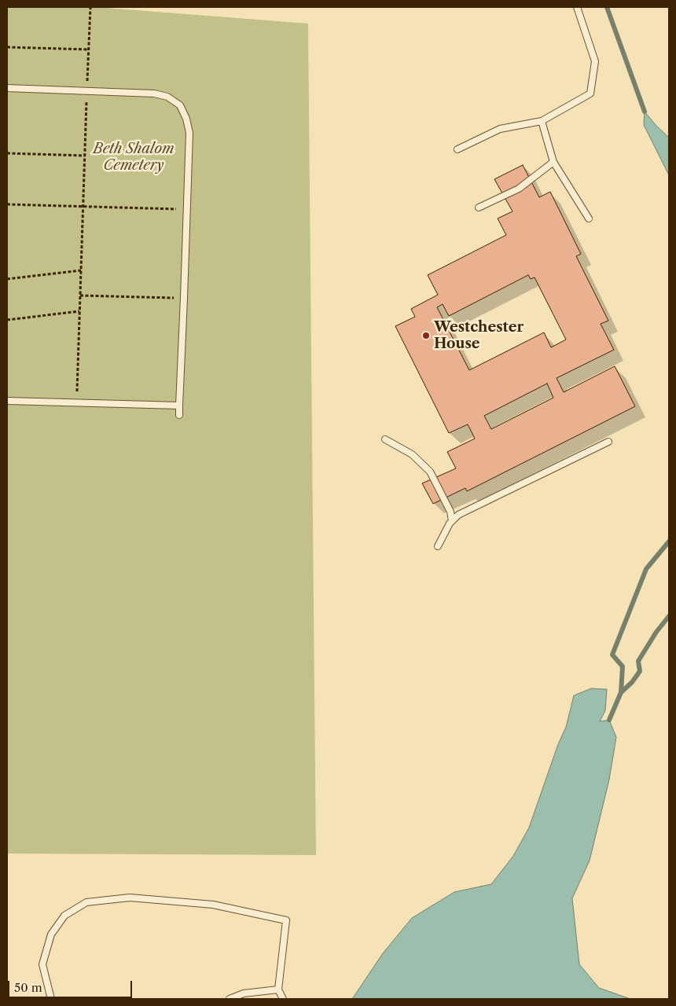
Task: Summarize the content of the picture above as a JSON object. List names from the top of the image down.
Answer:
{
  "parks": ["Beth Shalom Cemetery"],
  "places": ["Westchester House"],
  "scale_bar": "50 m"
}
